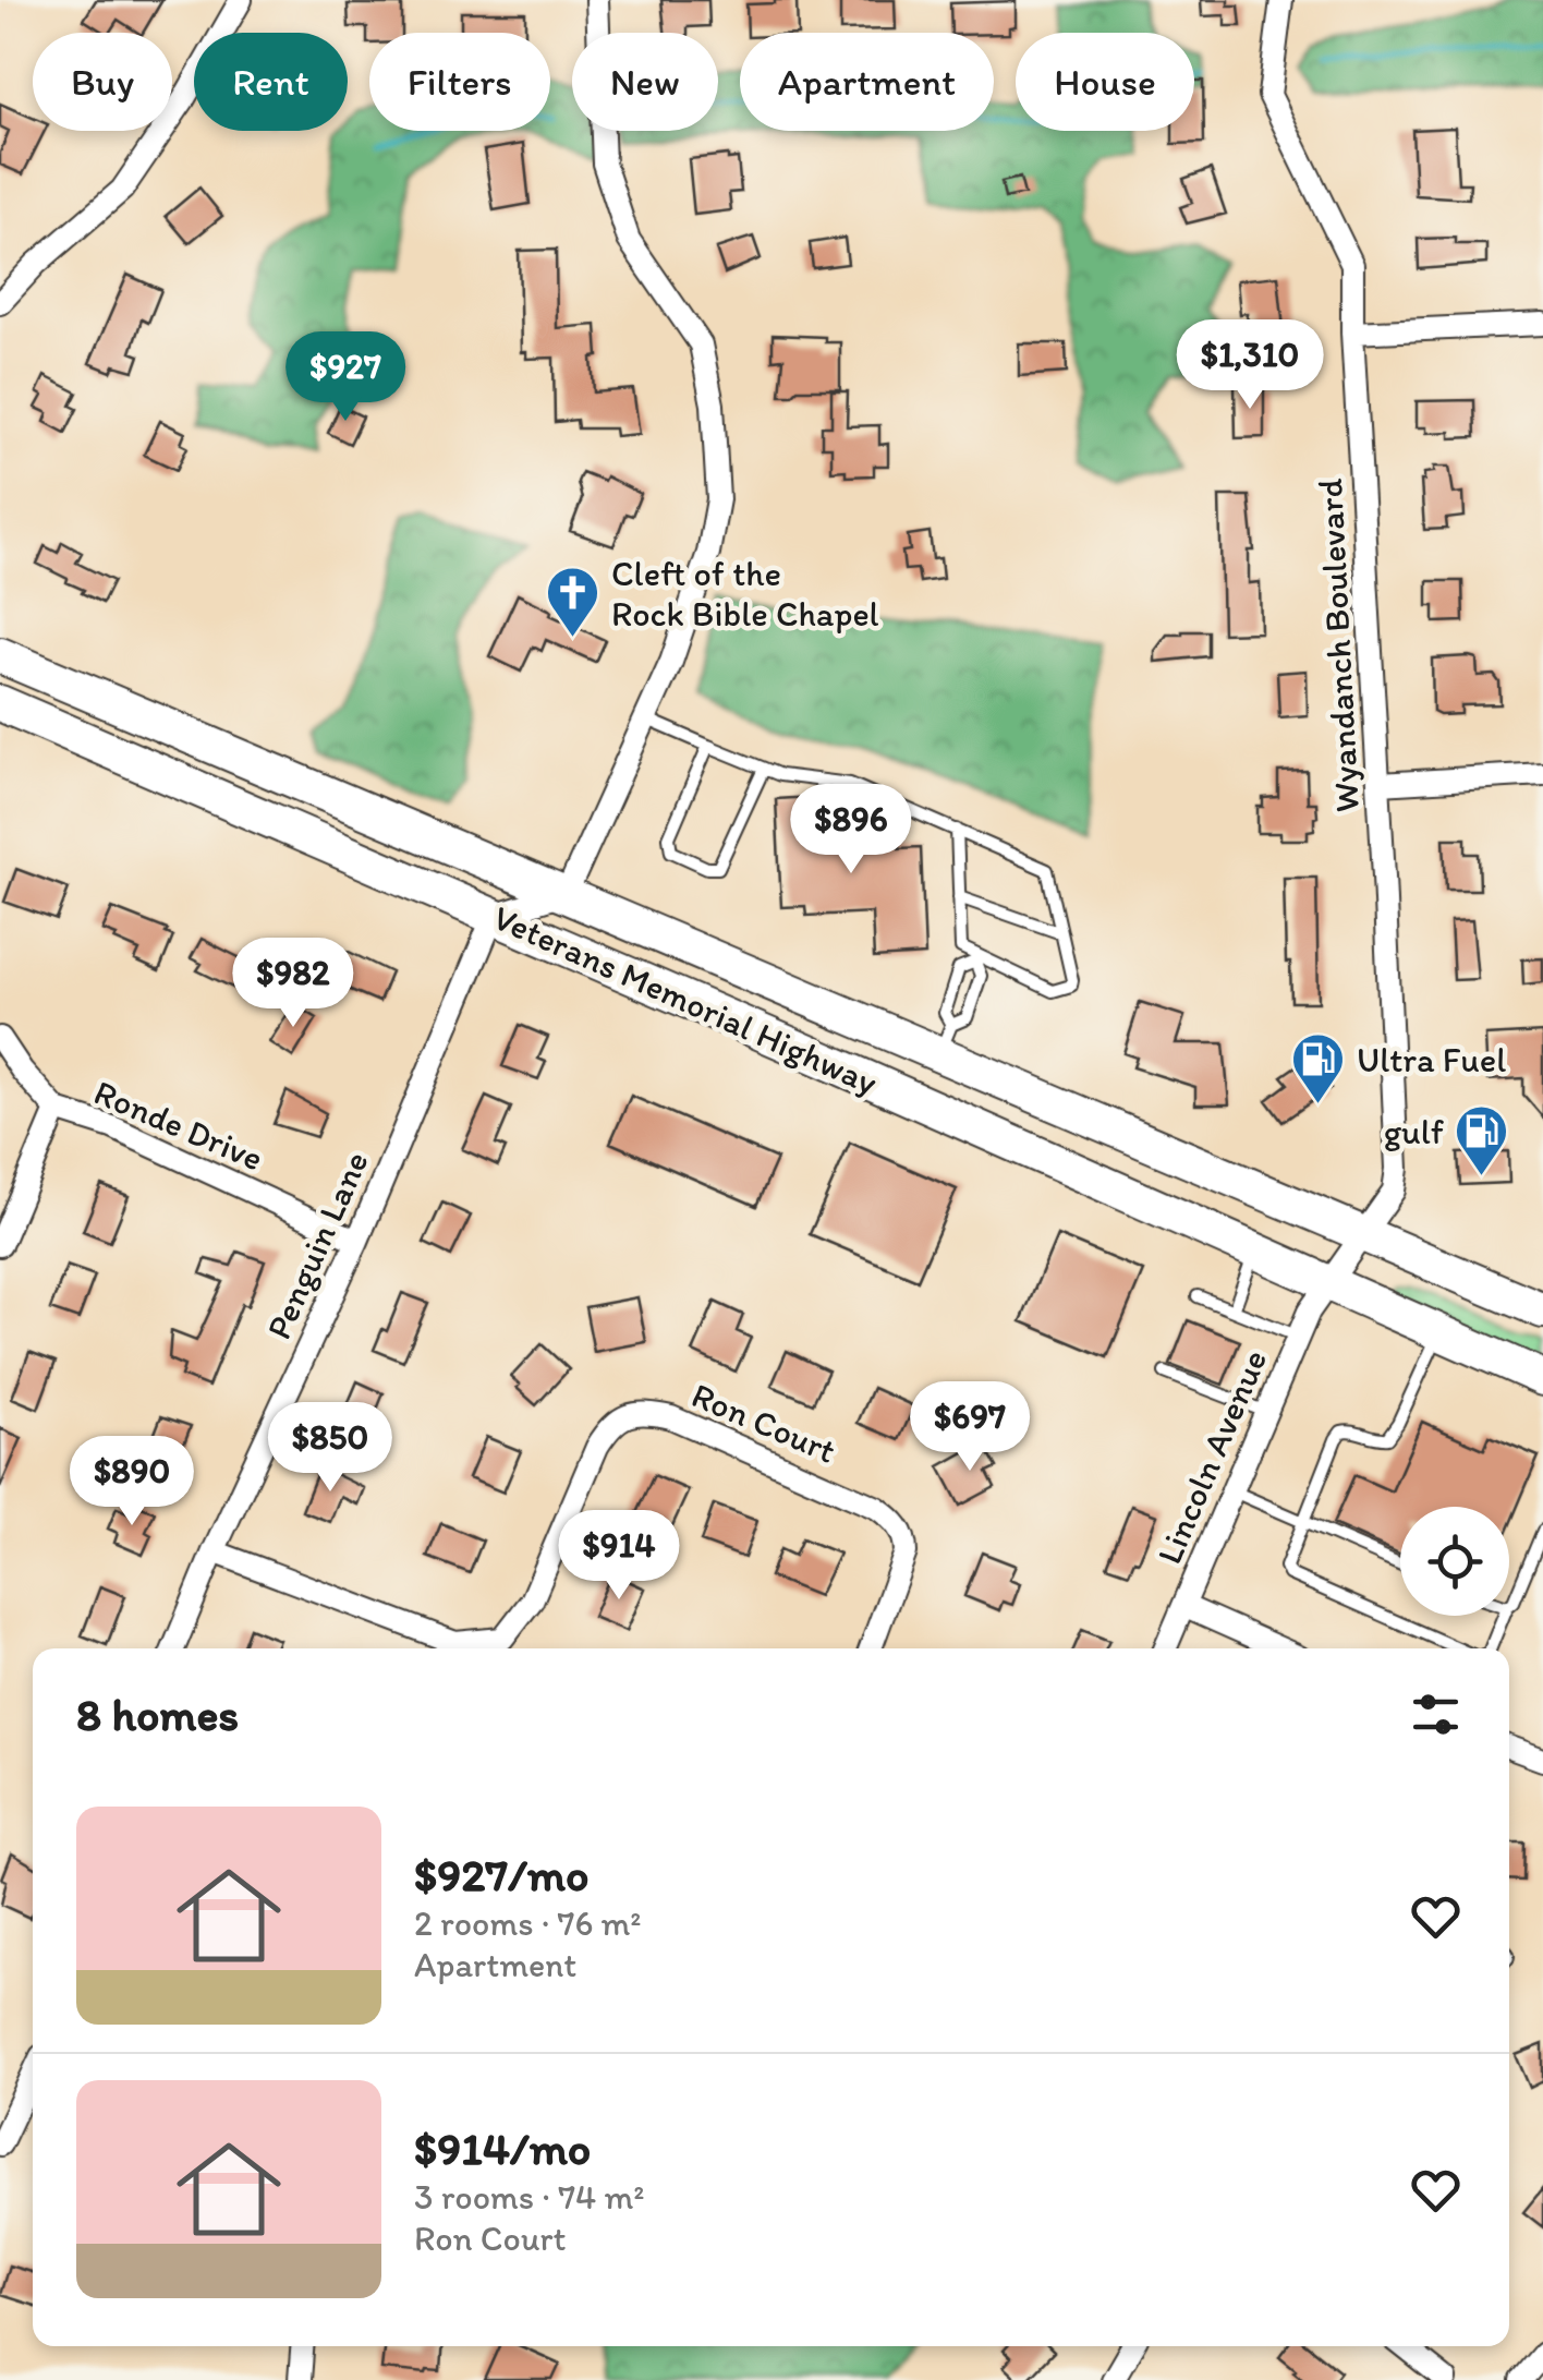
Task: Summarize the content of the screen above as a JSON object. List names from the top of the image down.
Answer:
{
  "streets": {
    "main road": ["Veterans Memorial Highway"],
    "street": [
      "Wyandanch Boulevard",
      "Ronde Drive",
      "Penguin Lane",
      "Ron Court",
      "Lincoln Avenue"
    ]
  },
  "crossings": [
    ["Wyandanch Boulevard", "Veterans Memorial Highway"],
    ["Wyandanch Boulevard", "Lincoln Avenue"],
    ["Veterans Memorial Highway", "Penguin Lane"],
    ["Veterans Memorial Highway", "Lincoln Avenue"],
    ["Ronde Drive", "Penguin Lane"],
    ["Penguin Lane", "Ron Court"]
  ],
  "places": {
    "church": ["Cleft of the Rock Bible Chapel"],
    "fuel station": ["Ultra Fuel", "gulf"]
  },
  "page": {
    "chip": [
      "Buy",
      "Rent",
      "Filters",
      "New",
      "Apartment",
      "House"
    ],
    "price": [
      "$1,310",
      "$927",
      "$896",
      "$982",
      "$697",
      "$850",
      "$890",
      "$914"
    ],
    "heading": "8 homes",
    "list": [
      {
        "name": "$927/mo",
        "note": "2 rooms · 76 m² · Apartment"
      },
      {
        "name": "$914/mo",
        "note": "3 rooms · 74 m² · Ron Court"
      }
    ]
  }
}
